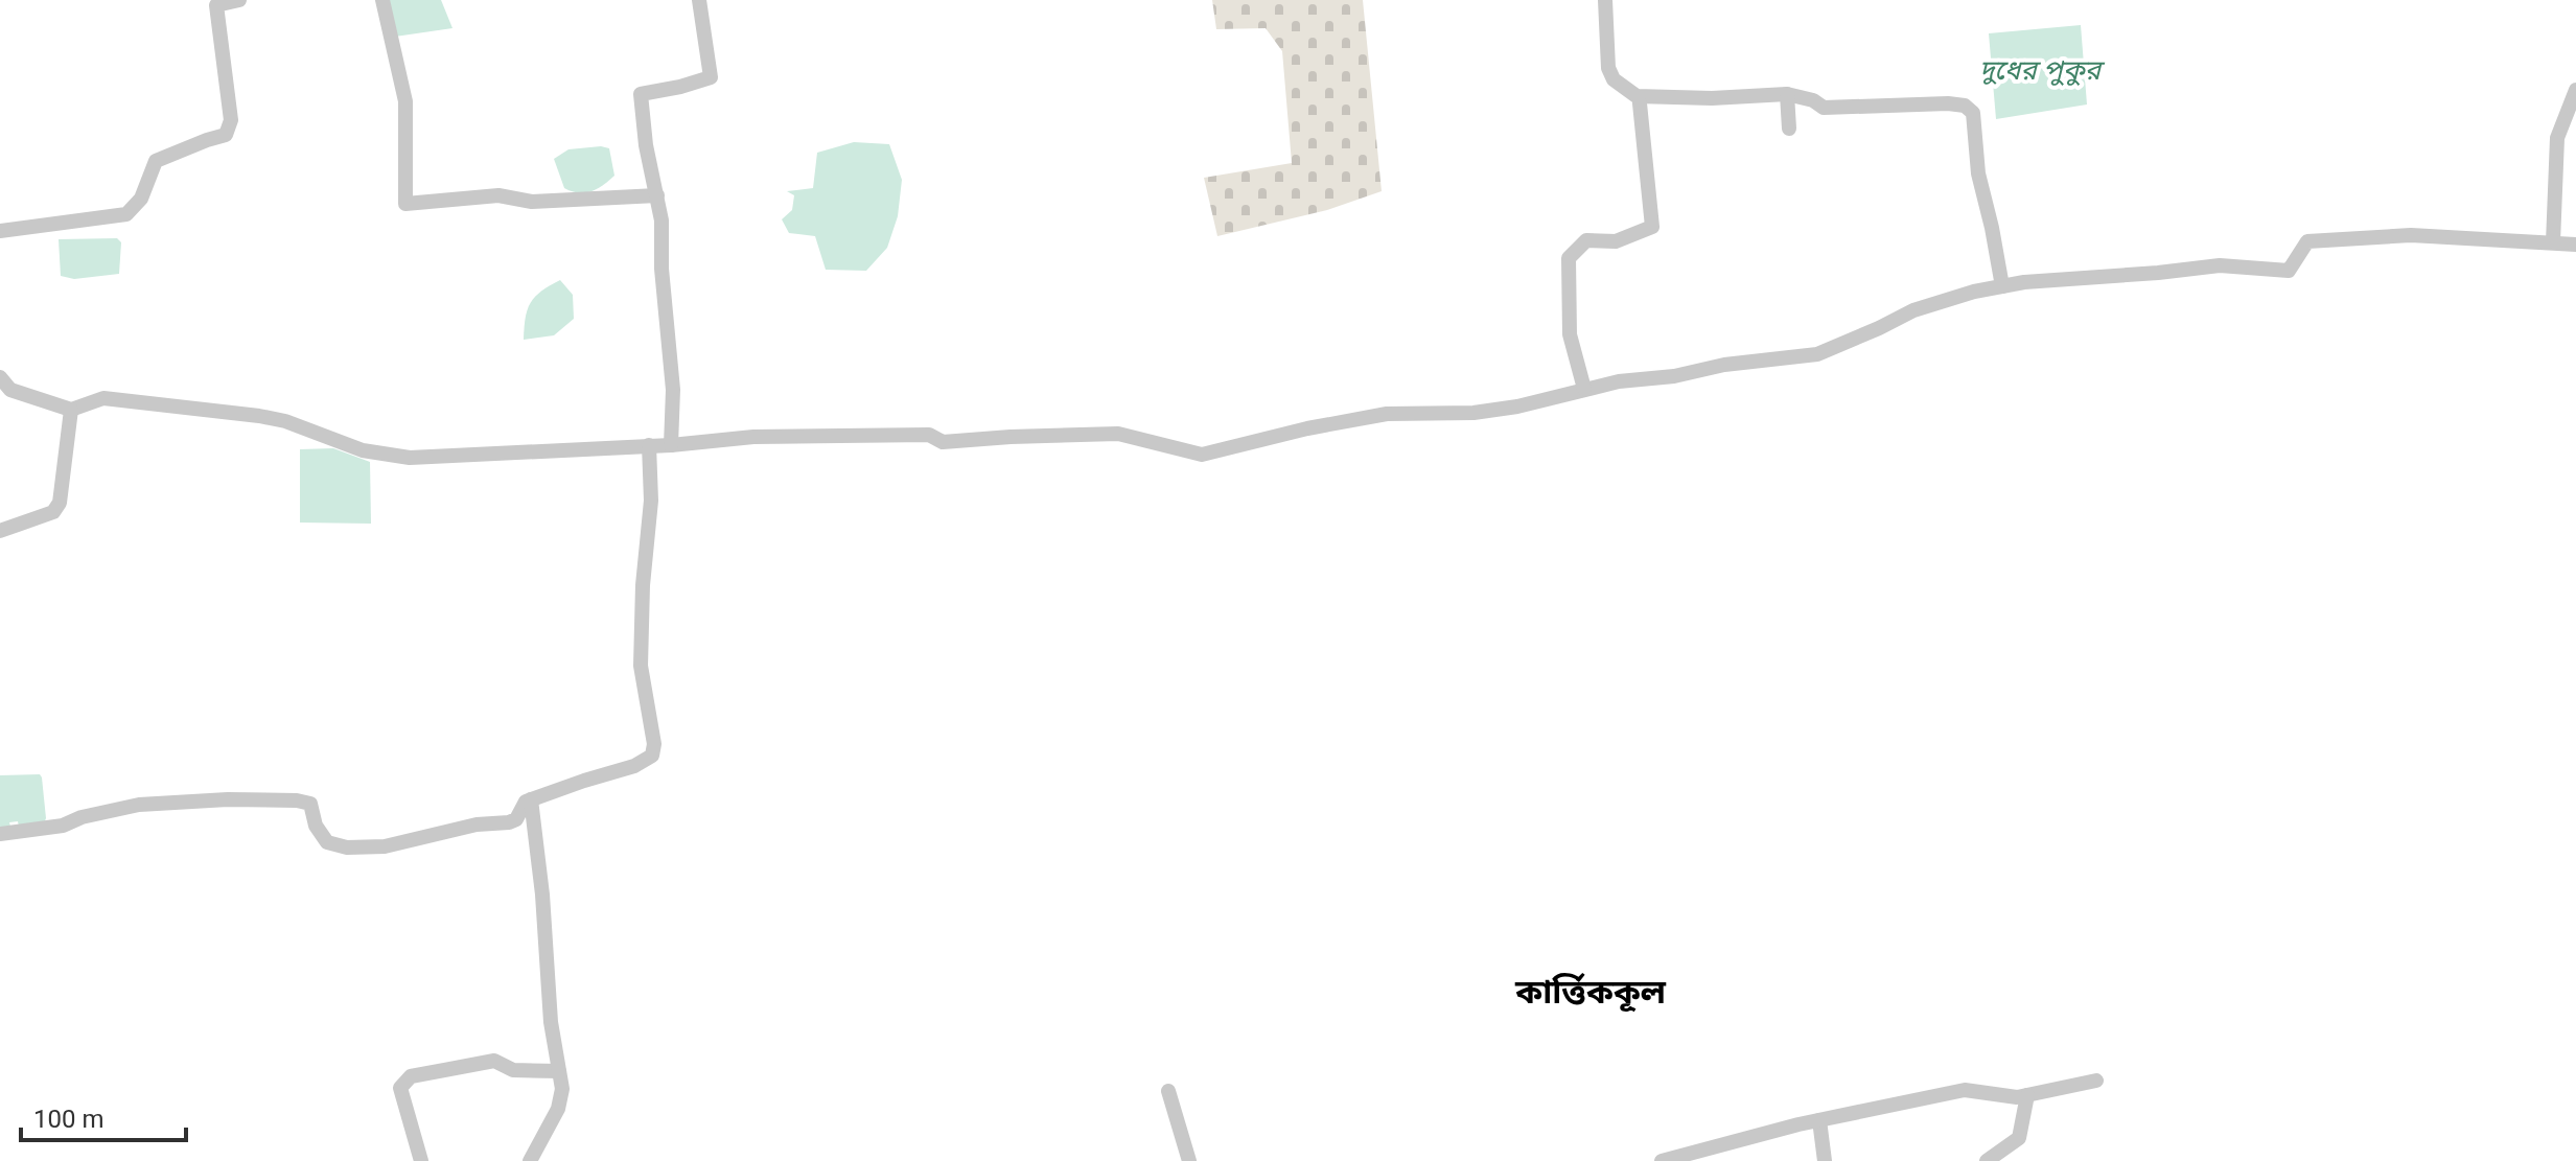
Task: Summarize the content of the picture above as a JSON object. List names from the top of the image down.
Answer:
{
  "districts": ["কার্ত্তিককূল"],
  "water": ["দুধের পুকুর"],
  "scale_bar": "100 m"
}
